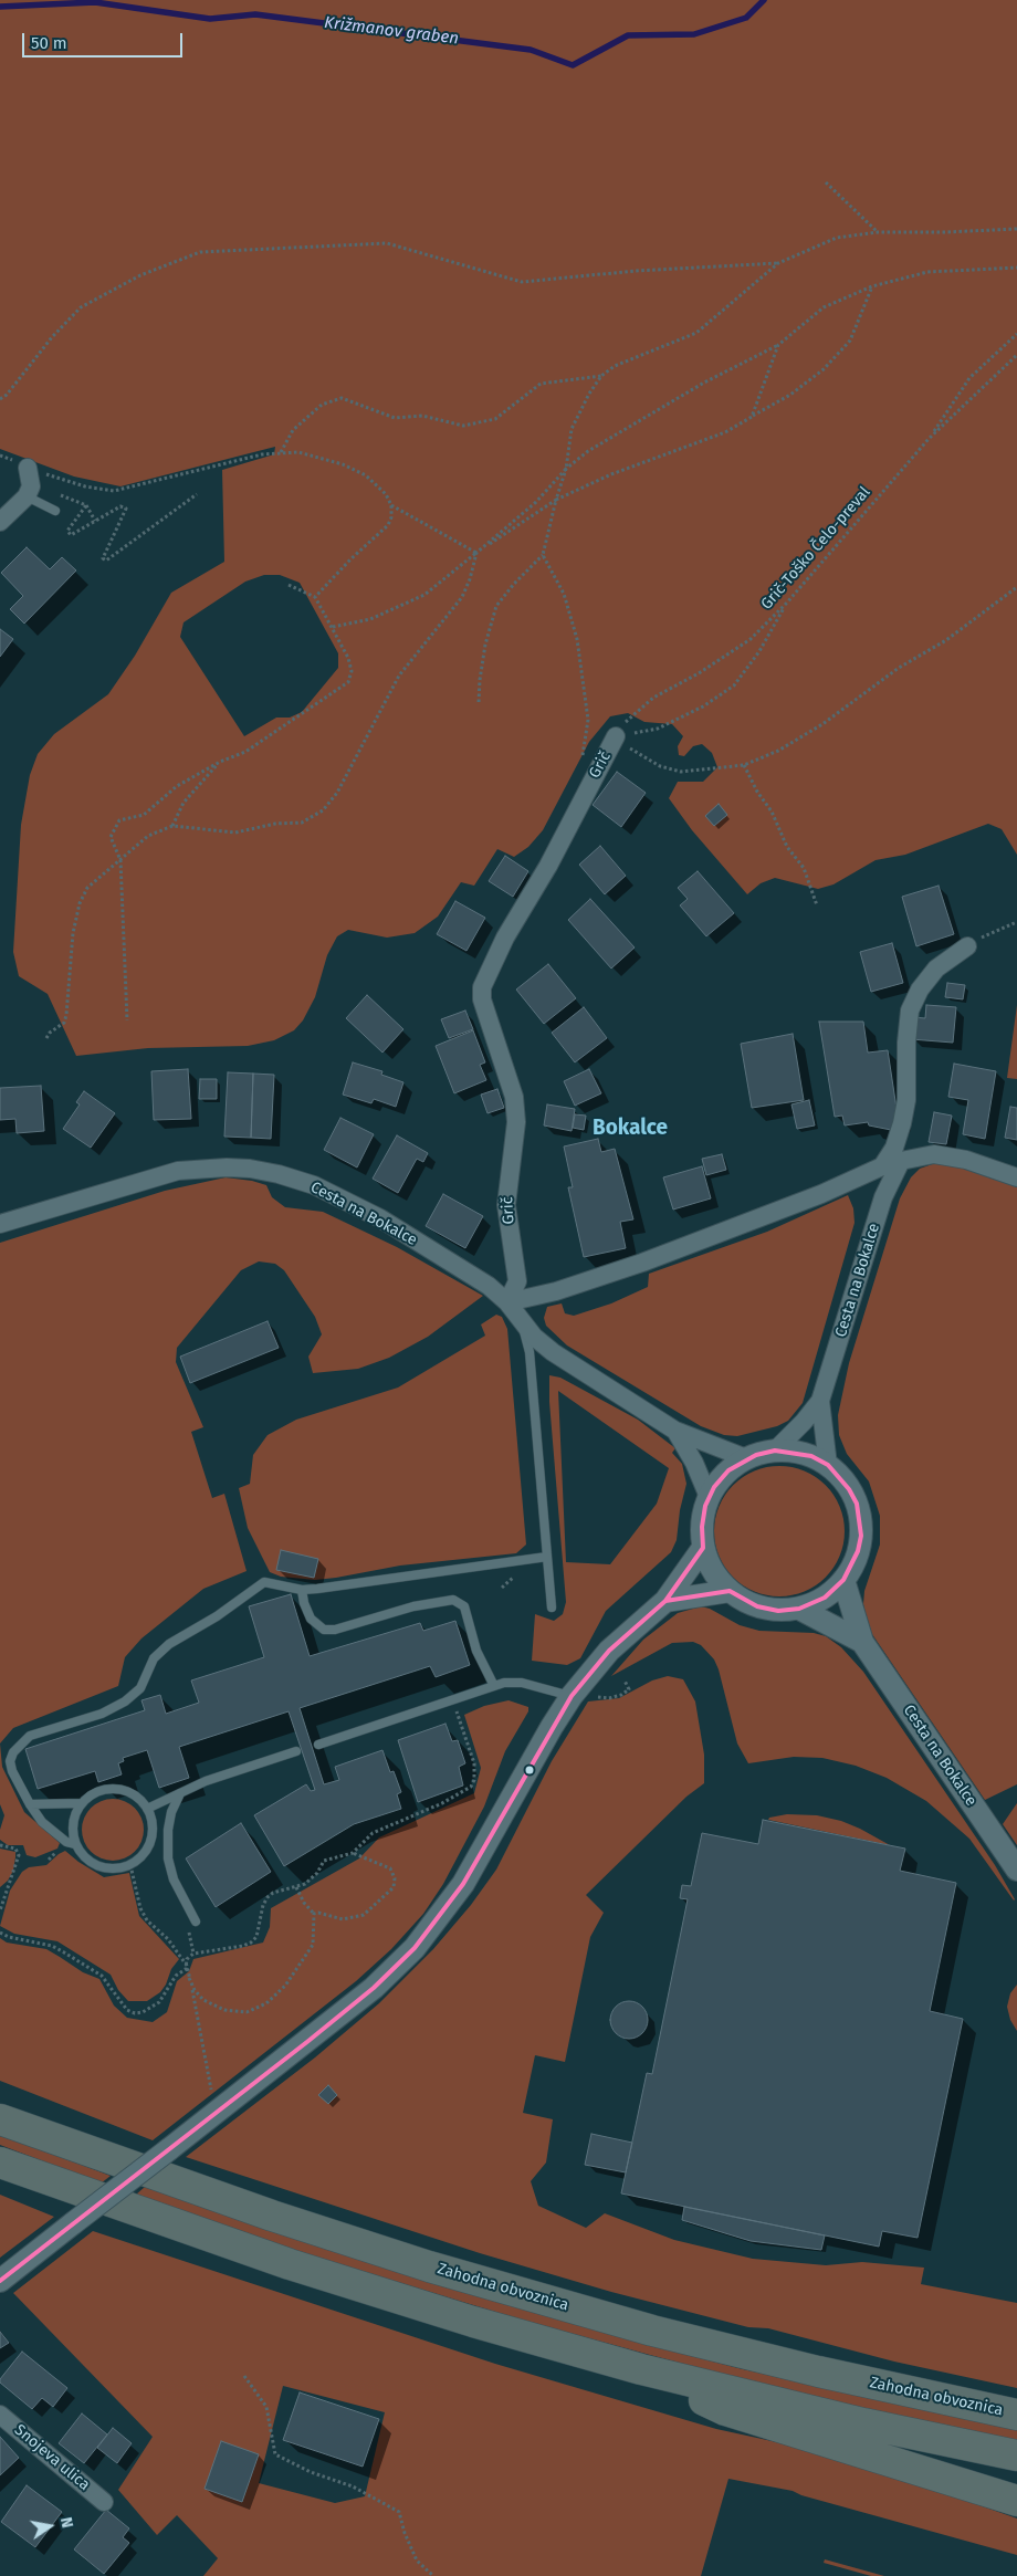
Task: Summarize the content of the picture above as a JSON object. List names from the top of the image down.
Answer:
{
  "streets": {
    "highway": ["Zahodna obvoznica"],
    "street": ["Grič", "Cesta na Bokalce", "Snojeva ulica"],
    "path": ["Grič-Toško Čelo-preval"]
  },
  "crossings": [
    ["Grič-Toško Čelo-preval", "Grič"],
    ["Grič", "Cesta na Bokalce"]
  ],
  "districts": ["Bokalce"],
  "water": ["Križmanov graben"],
  "scale_bar": "50 m",
  "north": "right"
}
